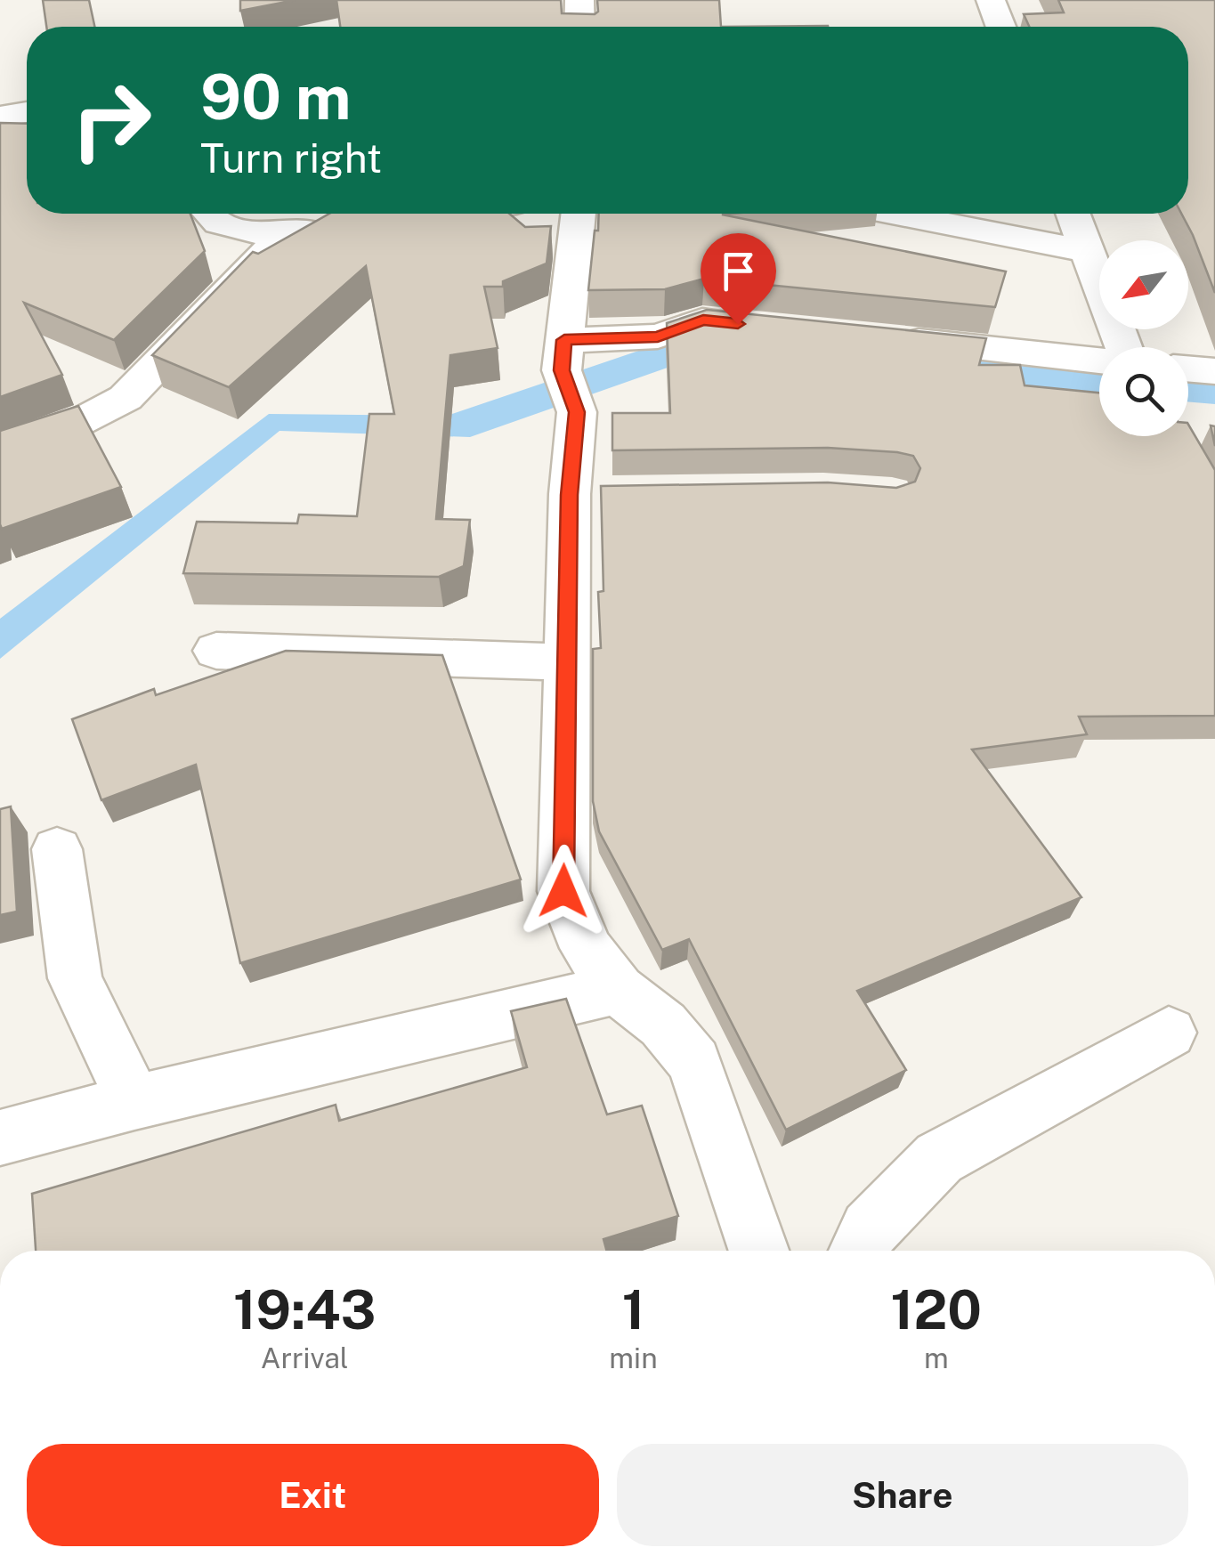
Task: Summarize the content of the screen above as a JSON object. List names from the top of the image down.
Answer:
{
  "north": "bottom left",
  "page": {
    "turn": ["90 m", "Turn right"],
    "eta": [
      "19:43",
      "Arrival",
      "1",
      "min",
      "120",
      "m"
    ],
    "buttons": ["Exit", "Share"]
  }
}
